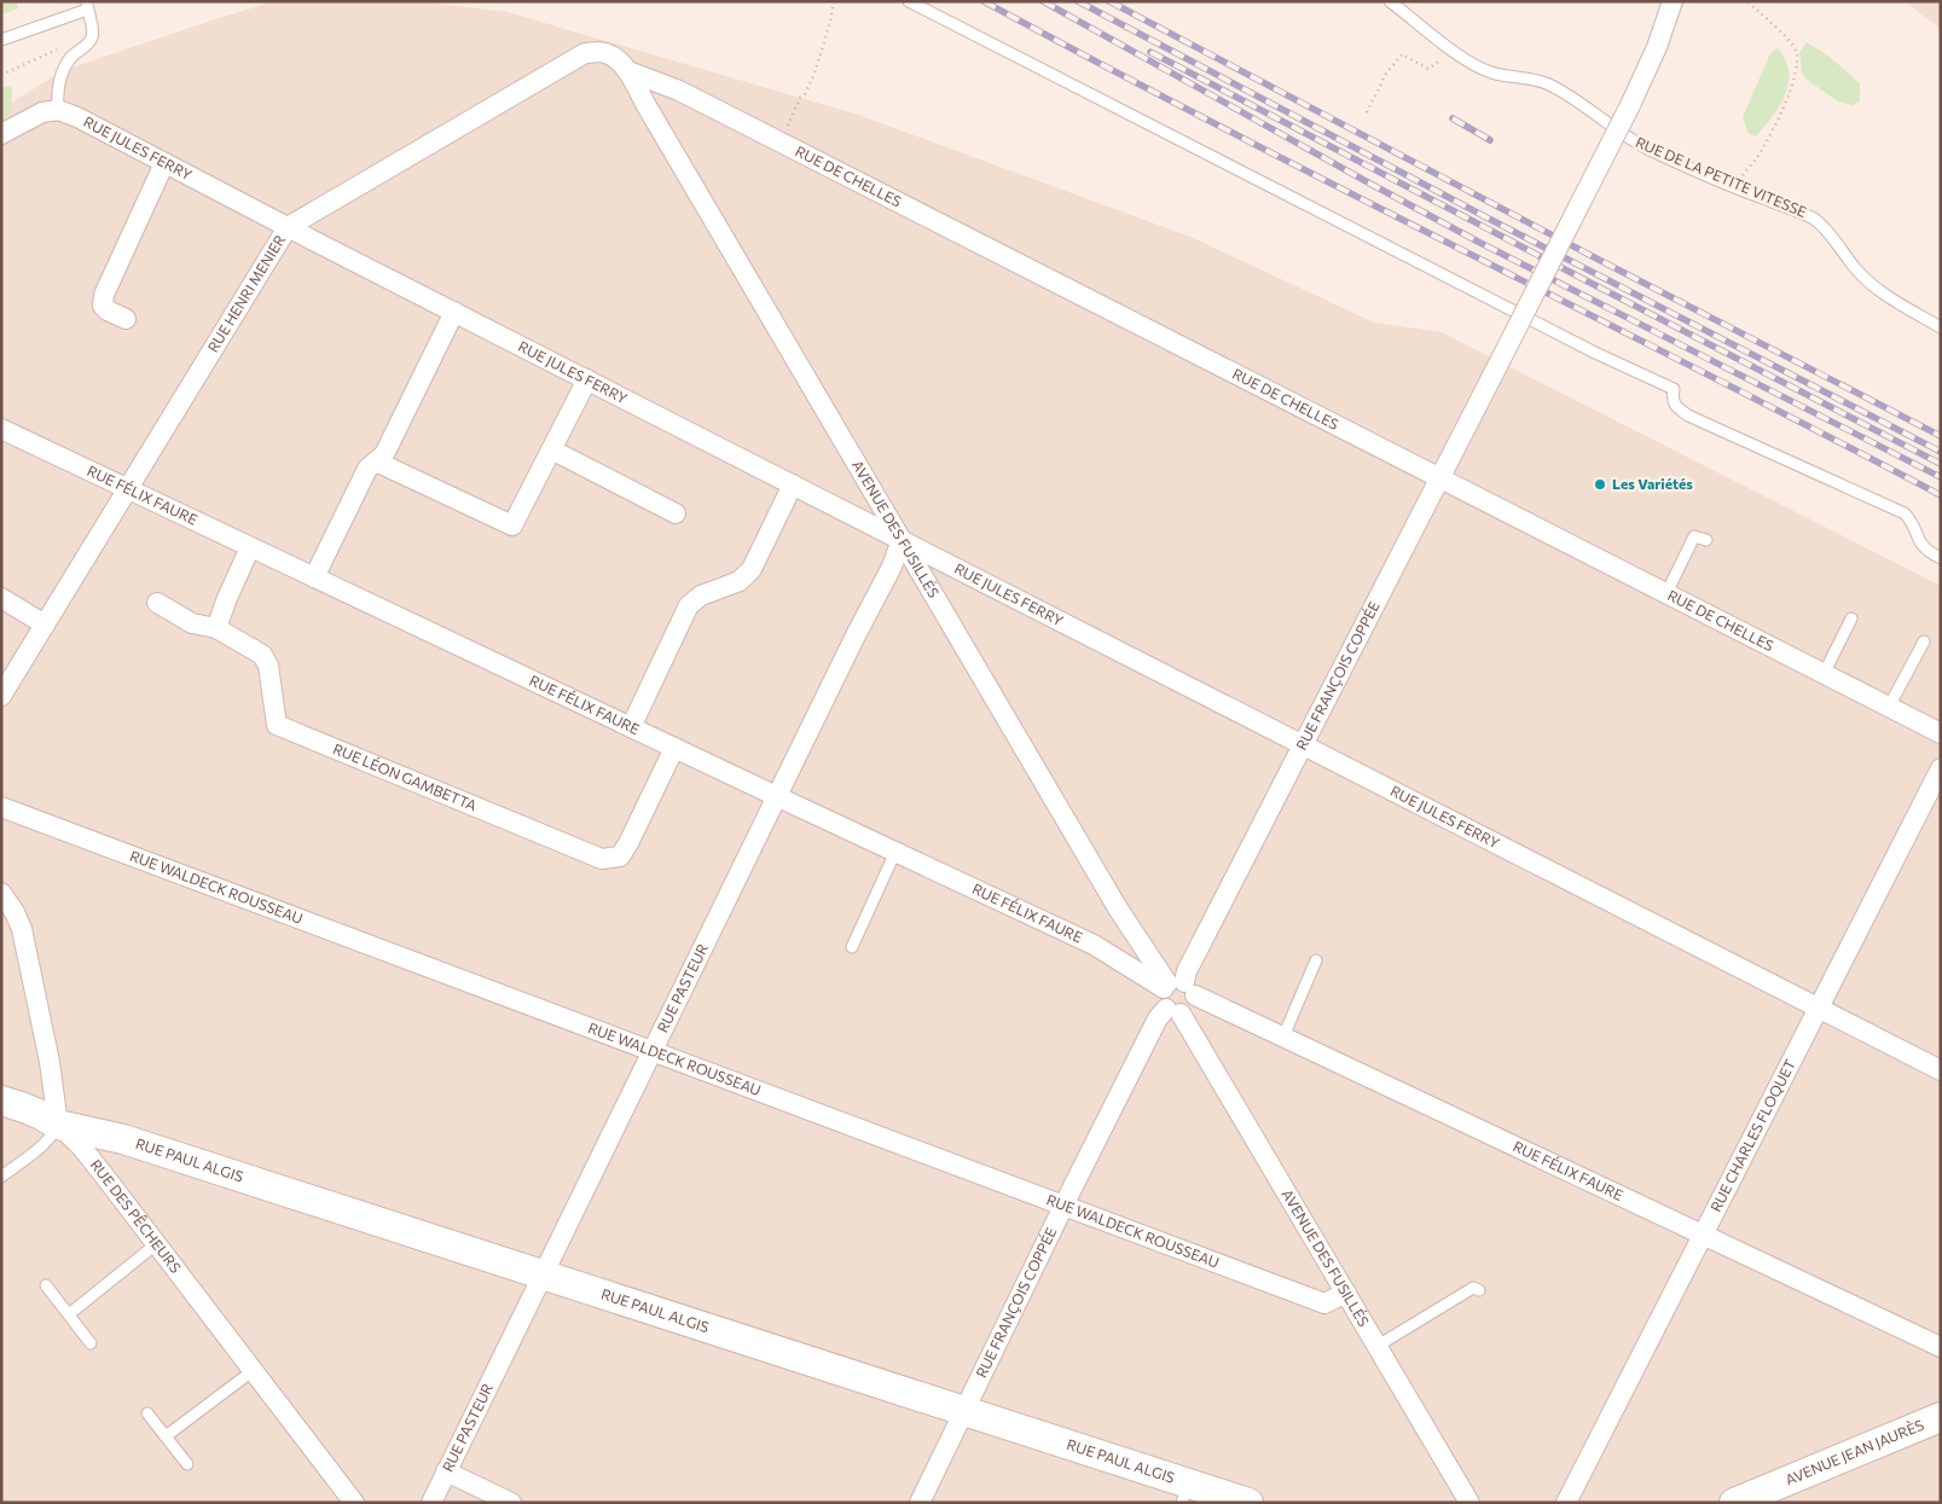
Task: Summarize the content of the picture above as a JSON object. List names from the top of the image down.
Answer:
{
  "streets": {
    "street": [
      "RUE JULES FERRY",
      "RUE DE CHELLES",
      "RUE HENRI MENIER",
      "RUE FÉLIX FAURE",
      "AVENUE DES FUSILLÉS",
      "RUE FRANÇOIS COPPÉE",
      "RUE LÉON GAMBETTA",
      "RUE WALDECK ROUSSEAU",
      "RUE PASTEUR",
      "RUE CHARLES FLOQUET",
      "RUE PAUL ALGIS",
      "RUE DES PÊCHEURS",
      "AVENUE JEAN JAURÈS"
    ],
    "lane": ["RUE DE LA PETITE VITESSE"]
  },
  "crossings": [
    ["RUE JULES FERRY", "RUE HENRI MENIER"],
    ["RUE JULES FERRY", "AVENUE DES FUSILLÉS"],
    ["RUE JULES FERRY", "RUE FRANÇOIS COPPÉE"],
    ["RUE JULES FERRY", "RUE PASTEUR"],
    ["RUE JULES FERRY", "RUE CHARLES FLOQUET"],
    ["RUE DE CHELLES", "RUE HENRI MENIER"],
    ["RUE DE CHELLES", "AVENUE DES FUSILLÉS"],
    ["RUE DE CHELLES", "RUE FRANÇOIS COPPÉE"],
    ["RUE HENRI MENIER", "RUE FÉLIX FAURE"],
    ["RUE HENRI MENIER", "AVENUE DES FUSILLÉS"],
    ["RUE FÉLIX FAURE", "AVENUE DES FUSILLÉS"],
    ["RUE FÉLIX FAURE", "RUE FRANÇOIS COPPÉE"],
    ["RUE FÉLIX FAURE", "RUE LÉON GAMBETTA"],
    ["RUE FÉLIX FAURE", "RUE PASTEUR"],
    ["RUE FÉLIX FAURE", "RUE CHARLES FLOQUET"],
    ["AVENUE DES FUSILLÉS", "RUE FRANÇOIS COPPÉE"],
    ["AVENUE DES FUSILLÉS", "RUE WALDECK ROUSSEAU"],
    ["AVENUE DES FUSILLÉS", "RUE PASTEUR"],
    ["RUE FRANÇOIS COPPÉE", "RUE WALDECK ROUSSEAU"],
    ["RUE FRANÇOIS COPPÉE", "RUE PAUL ALGIS"],
    ["RUE WALDECK ROUSSEAU", "RUE PASTEUR"],
    ["RUE PASTEUR", "RUE PAUL ALGIS"],
    ["RUE PAUL ALGIS", "RUE DES PÊCHEURS"]
  ],
  "places": ["Les Variétés"]
}
